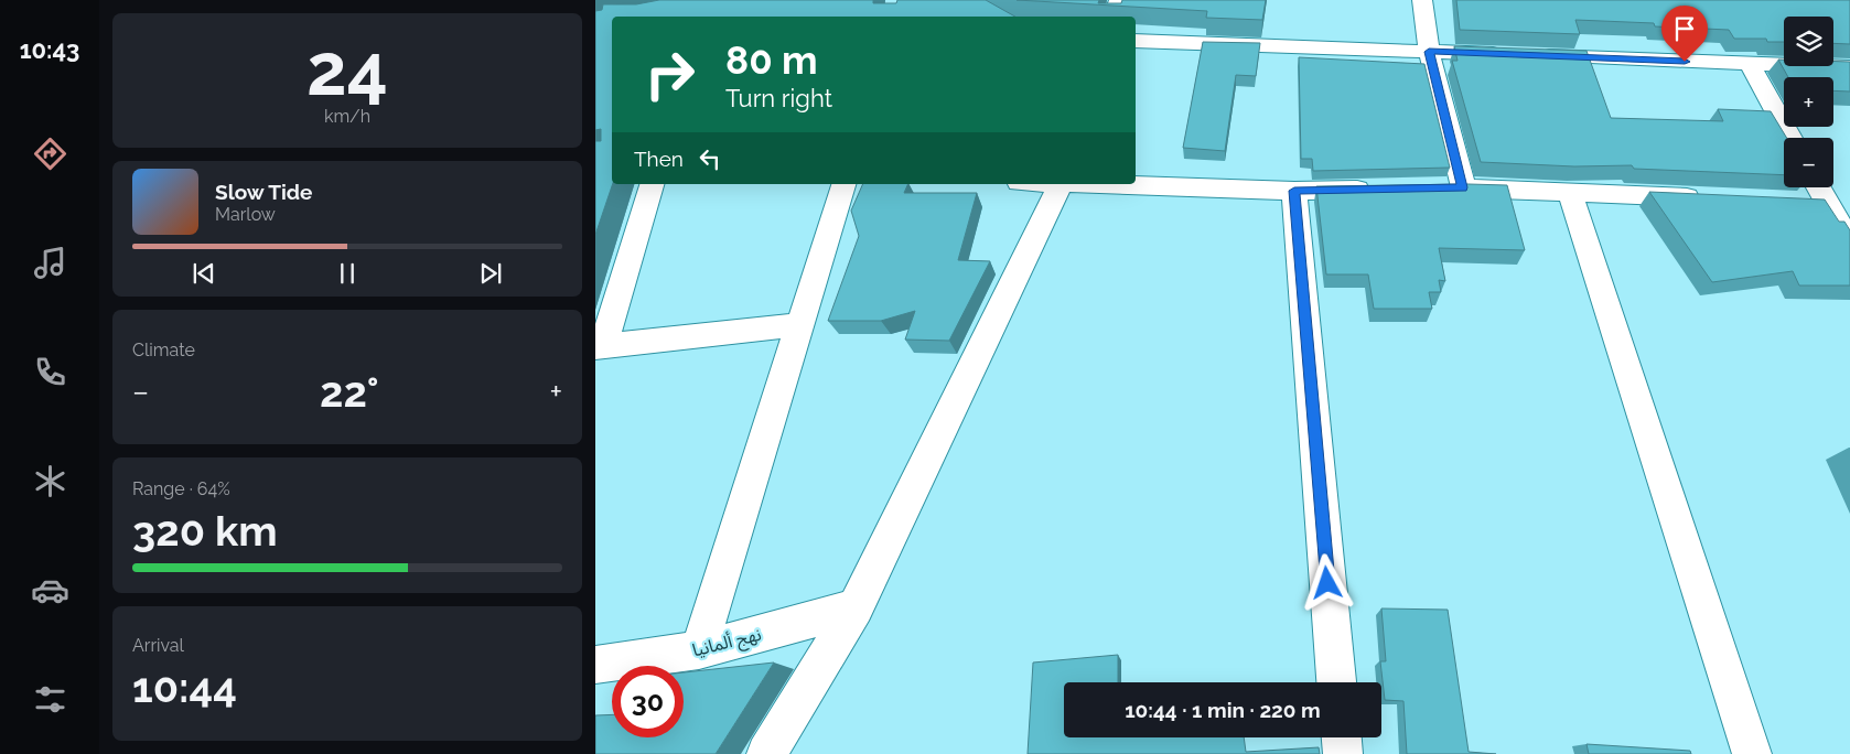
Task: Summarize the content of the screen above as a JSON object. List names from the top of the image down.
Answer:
{
  "streets": {
    "street": ["نهج ألمانيا"]
  },
  "page": {
    "tabs": "10:43",
    "tile": [
      ["24", "km/h"],
      "Climate",
      ["Range · 64%", "320 km"],
      ["Arrival", "10:44"]
    ],
    "map_buttons": ["+", "−"],
    "turn": ["80 m", "Turn right"],
    "then": "Then",
    "song": ["Slow Tide", "Marlow"],
    "heat": ["−", "22°", "+"],
    "limit": "30",
    "trip": "10:44 · 1 min · 220 m"
  }
}
